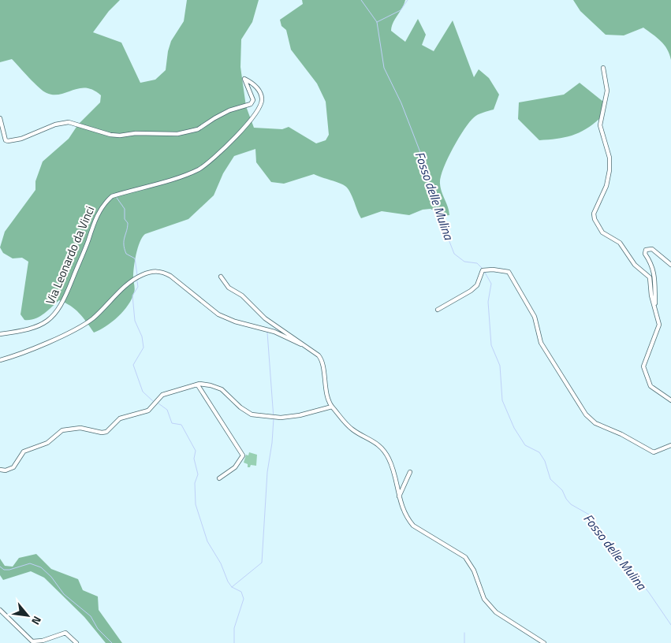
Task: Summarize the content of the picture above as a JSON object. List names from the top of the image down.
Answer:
{
  "streets": {
    "street": ["Via Leonardo da Vinci"]
  },
  "water": ["Fosso delle Mulina"],
  "north": "bottom right"
}
